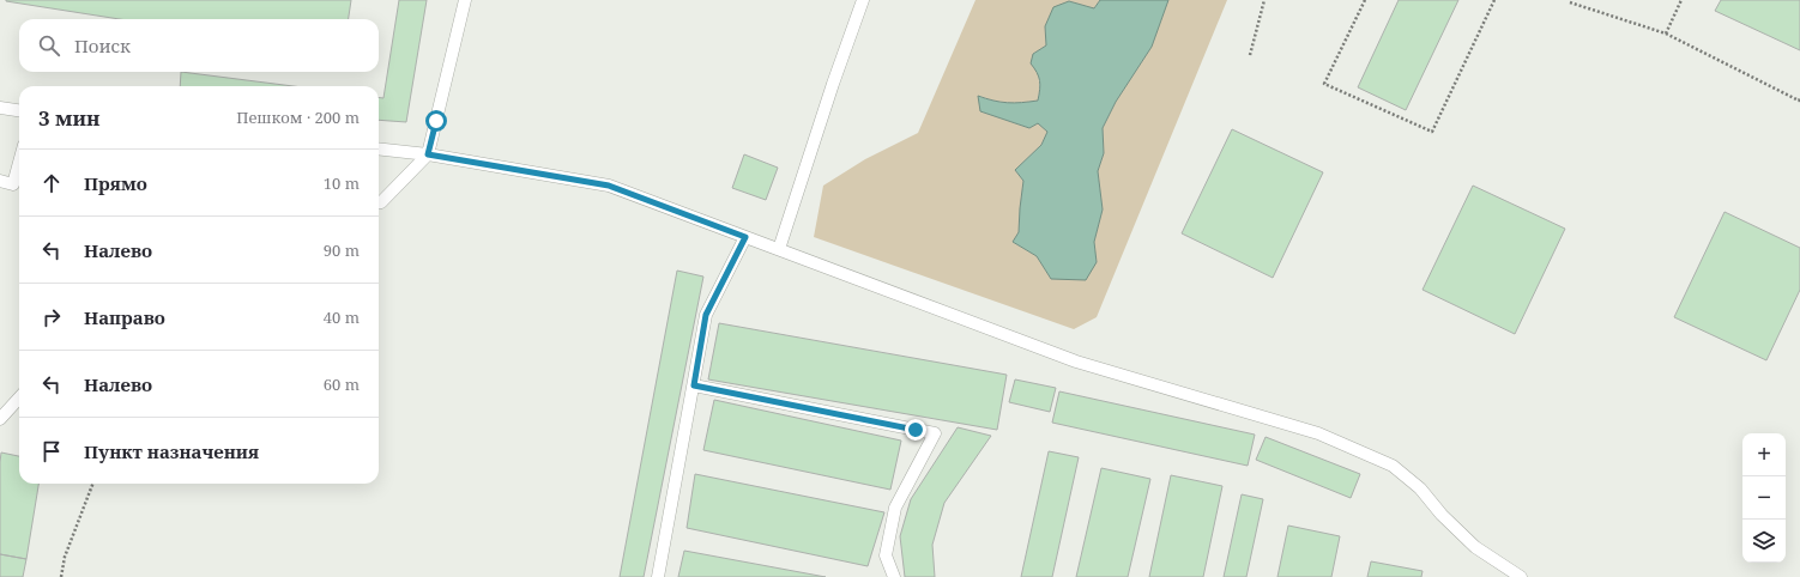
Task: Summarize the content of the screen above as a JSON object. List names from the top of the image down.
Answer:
{
  "page": {
    "search": "Поиск",
    "heading": ["3 мин", "Пешком · 200 m"],
    "list": [
      ["Прямо", "10 m"],
      ["Налево", "90 m"],
      ["Направо", "40 m"],
      ["Налево", "60 m"],
      "Пункт назначения"
    ],
    "map_buttons": ["+", "−"]
  }
}
